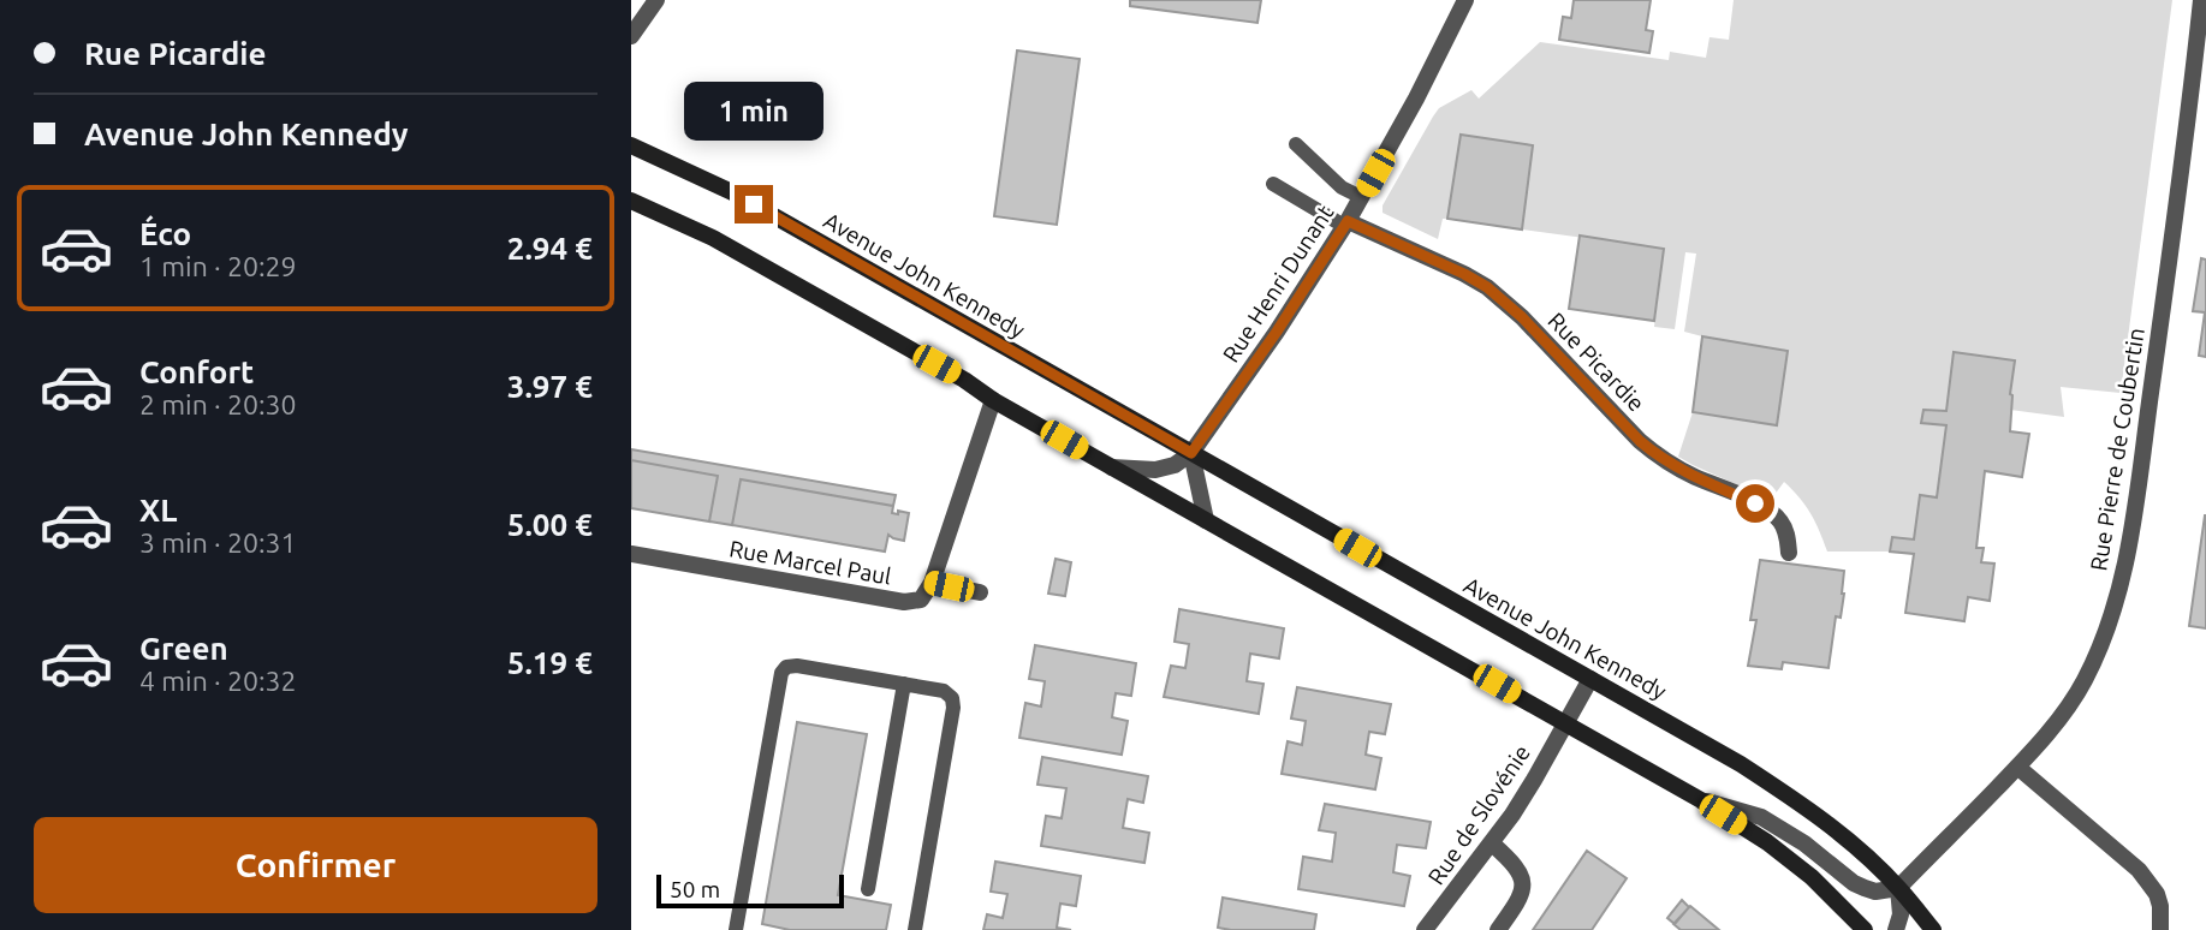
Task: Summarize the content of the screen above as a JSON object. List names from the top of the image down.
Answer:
{
  "streets": {
    "main road": ["Avenue John Kennedy"],
    "street": [
      "Rue Henri Dunant",
      "Rue Picardie",
      "Rue Pierre de Coubertin",
      "Rue Marcel Paul",
      "Rue de Slovénie"
    ]
  },
  "crossings": [
    ["Avenue John Kennedy", "Rue Henri Dunant"],
    ["Avenue John Kennedy", "Rue Pierre de Coubertin"],
    ["Avenue John Kennedy", "Rue de Slovénie"],
    ["Rue Henri Dunant", "Rue Picardie"]
  ],
  "scale_bar": "50 m",
  "page": {
    "banner": ["Rue Picardie", "Avenue John Kennedy"],
    "bubble": "1 min",
    "list": [
      {
        "name": "Éco",
        "note": "1 min · 20:29",
        "value": "2.94 €"
      },
      {
        "name": "Confort",
        "note": "2 min · 20:30",
        "value": "3.97 €"
      },
      {
        "name": "XL",
        "note": "3 min · 20:31",
        "value": "5.00 €"
      },
      {
        "name": "Green",
        "note": "4 min · 20:32",
        "value": "5.19 €"
      }
    ],
    "buttons": "Confirmer",
    "scale": "50 m"
  }
}
